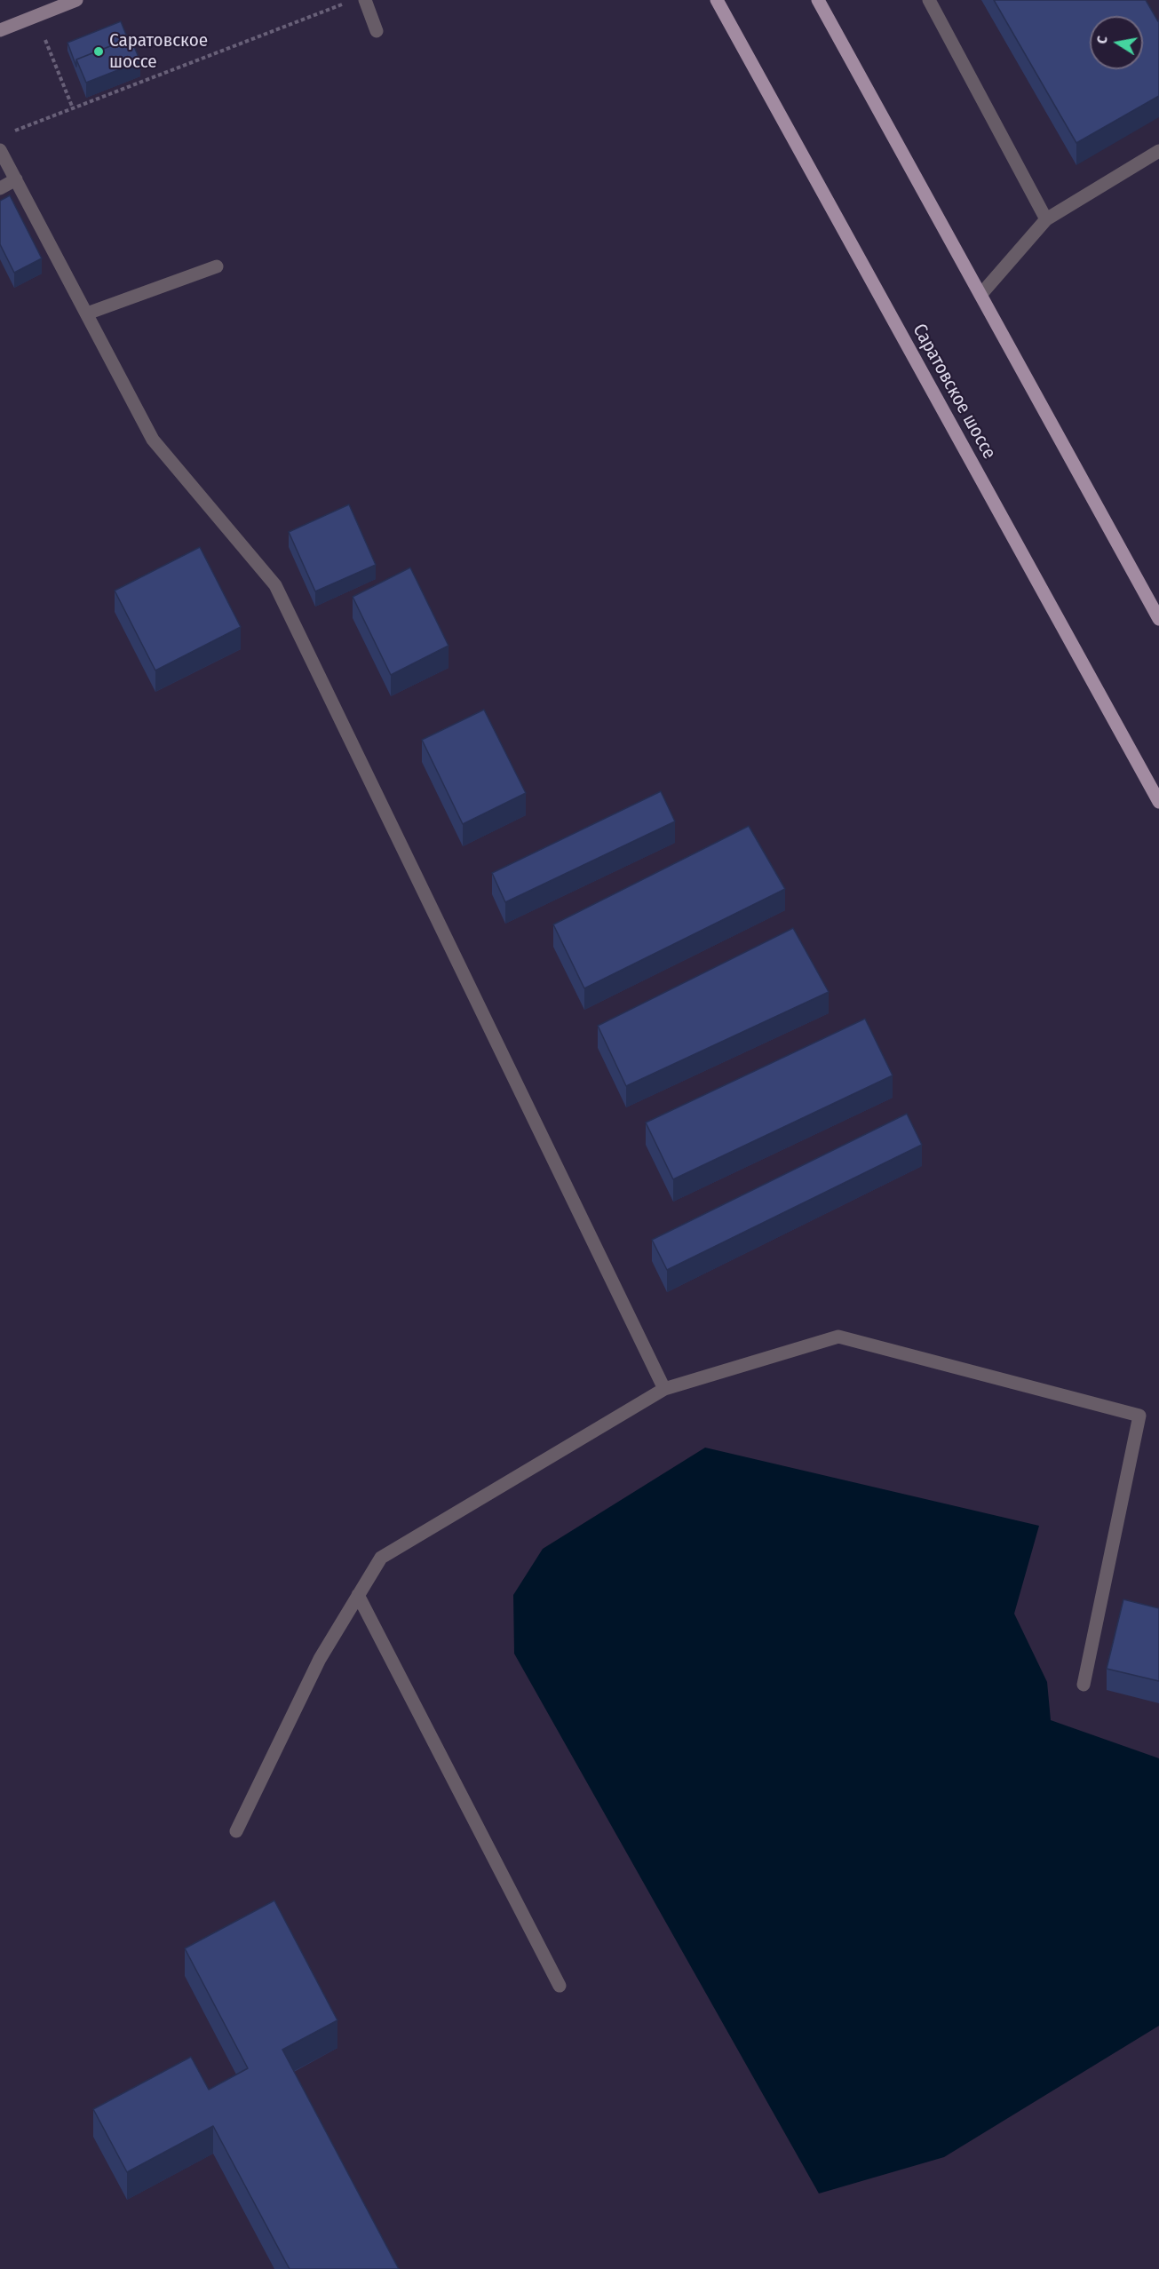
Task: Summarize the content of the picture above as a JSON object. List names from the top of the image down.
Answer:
{
  "streets": {
    "main road": ["Саратовское шоссе"]
  },
  "places": ["Саратовское шоссе"],
  "north": "left"
}
